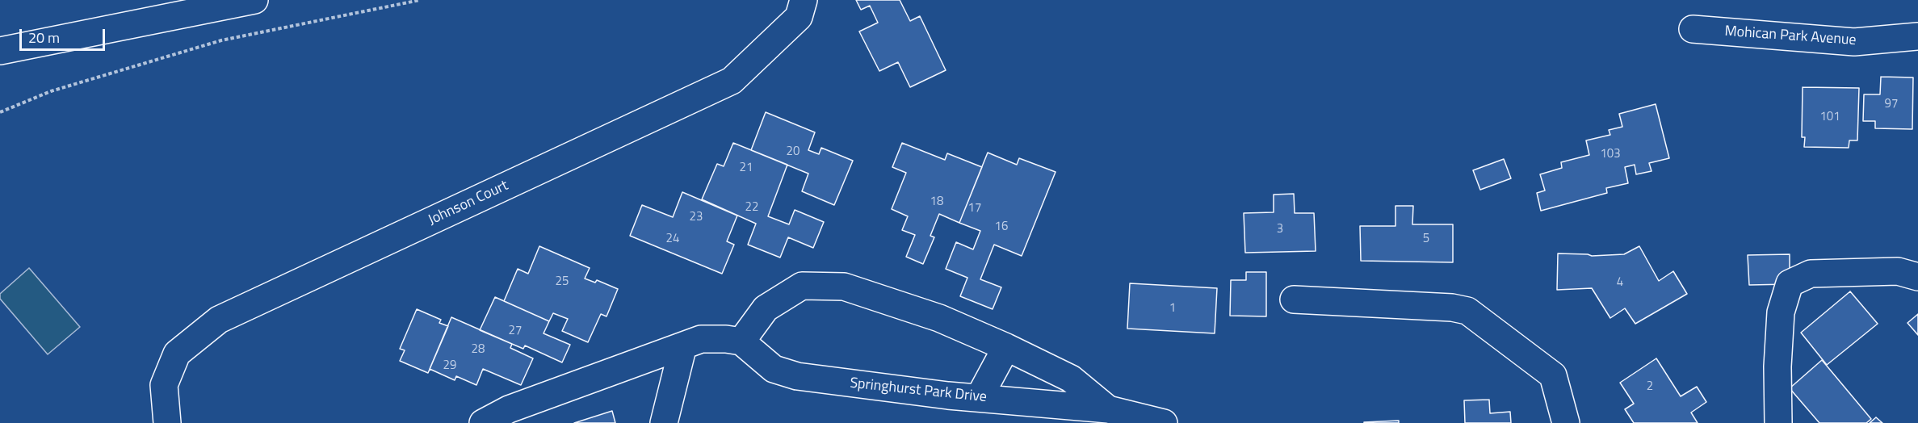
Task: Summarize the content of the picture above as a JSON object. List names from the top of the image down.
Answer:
{
  "streets": {
    "street": ["Mohican Park Avenue", "Johnson Court", "Springhurst Park Drive"]
  },
  "house_numbers": [
    "97",
    "101",
    "20",
    "103",
    "21",
    "18",
    "22",
    "17",
    "23",
    "16",
    "3",
    "24",
    "5",
    "25",
    "4",
    "1",
    "27",
    "28",
    "29",
    "2"
  ],
  "scale_bar": "20 m"
}
